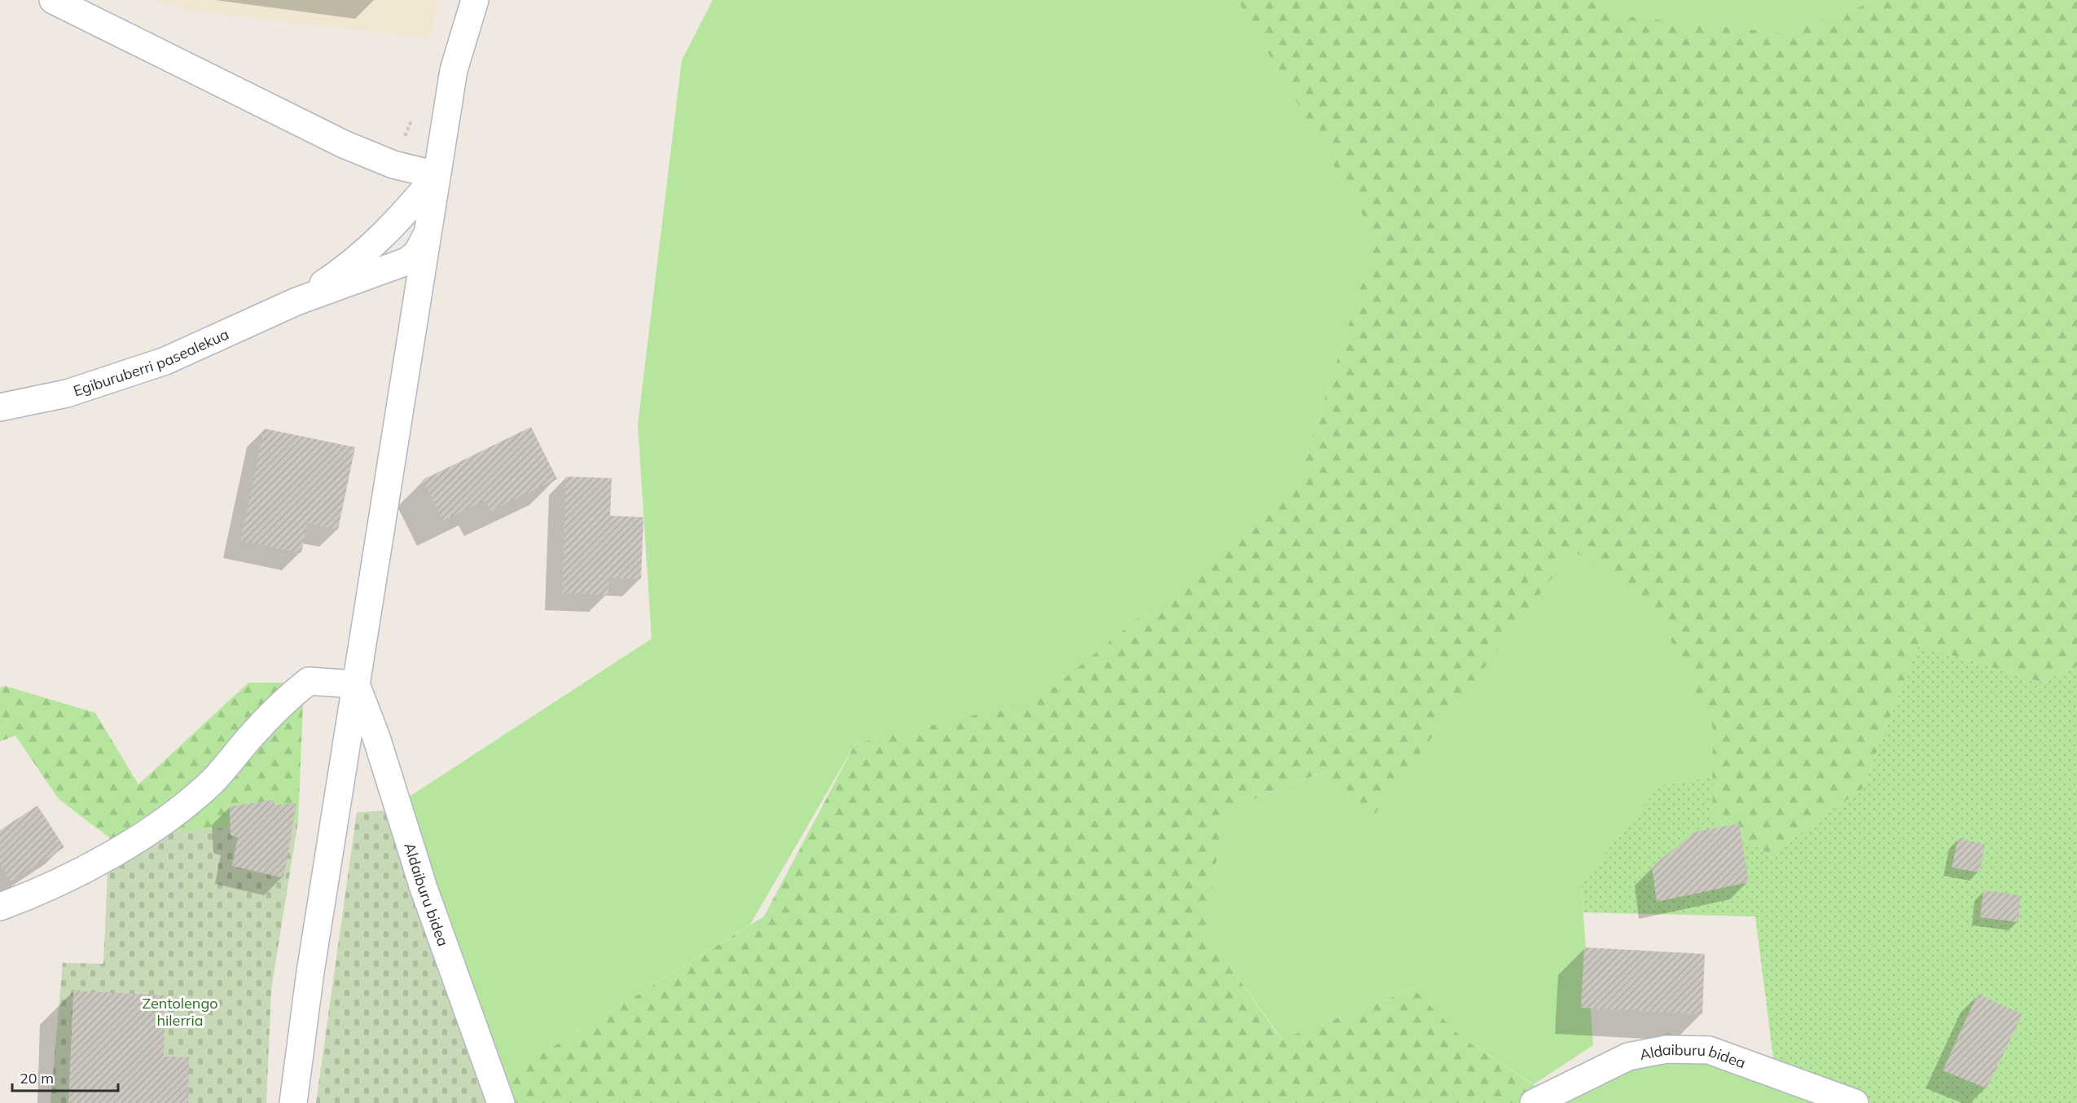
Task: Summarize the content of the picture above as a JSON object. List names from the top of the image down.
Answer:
{
  "streets": {
    "street": ["Egiburuberri pasealekua", "Aldaiburu bidea"]
  },
  "parks": ["Zentolengo hilerria"],
  "scale_bar": "20 m"
}
